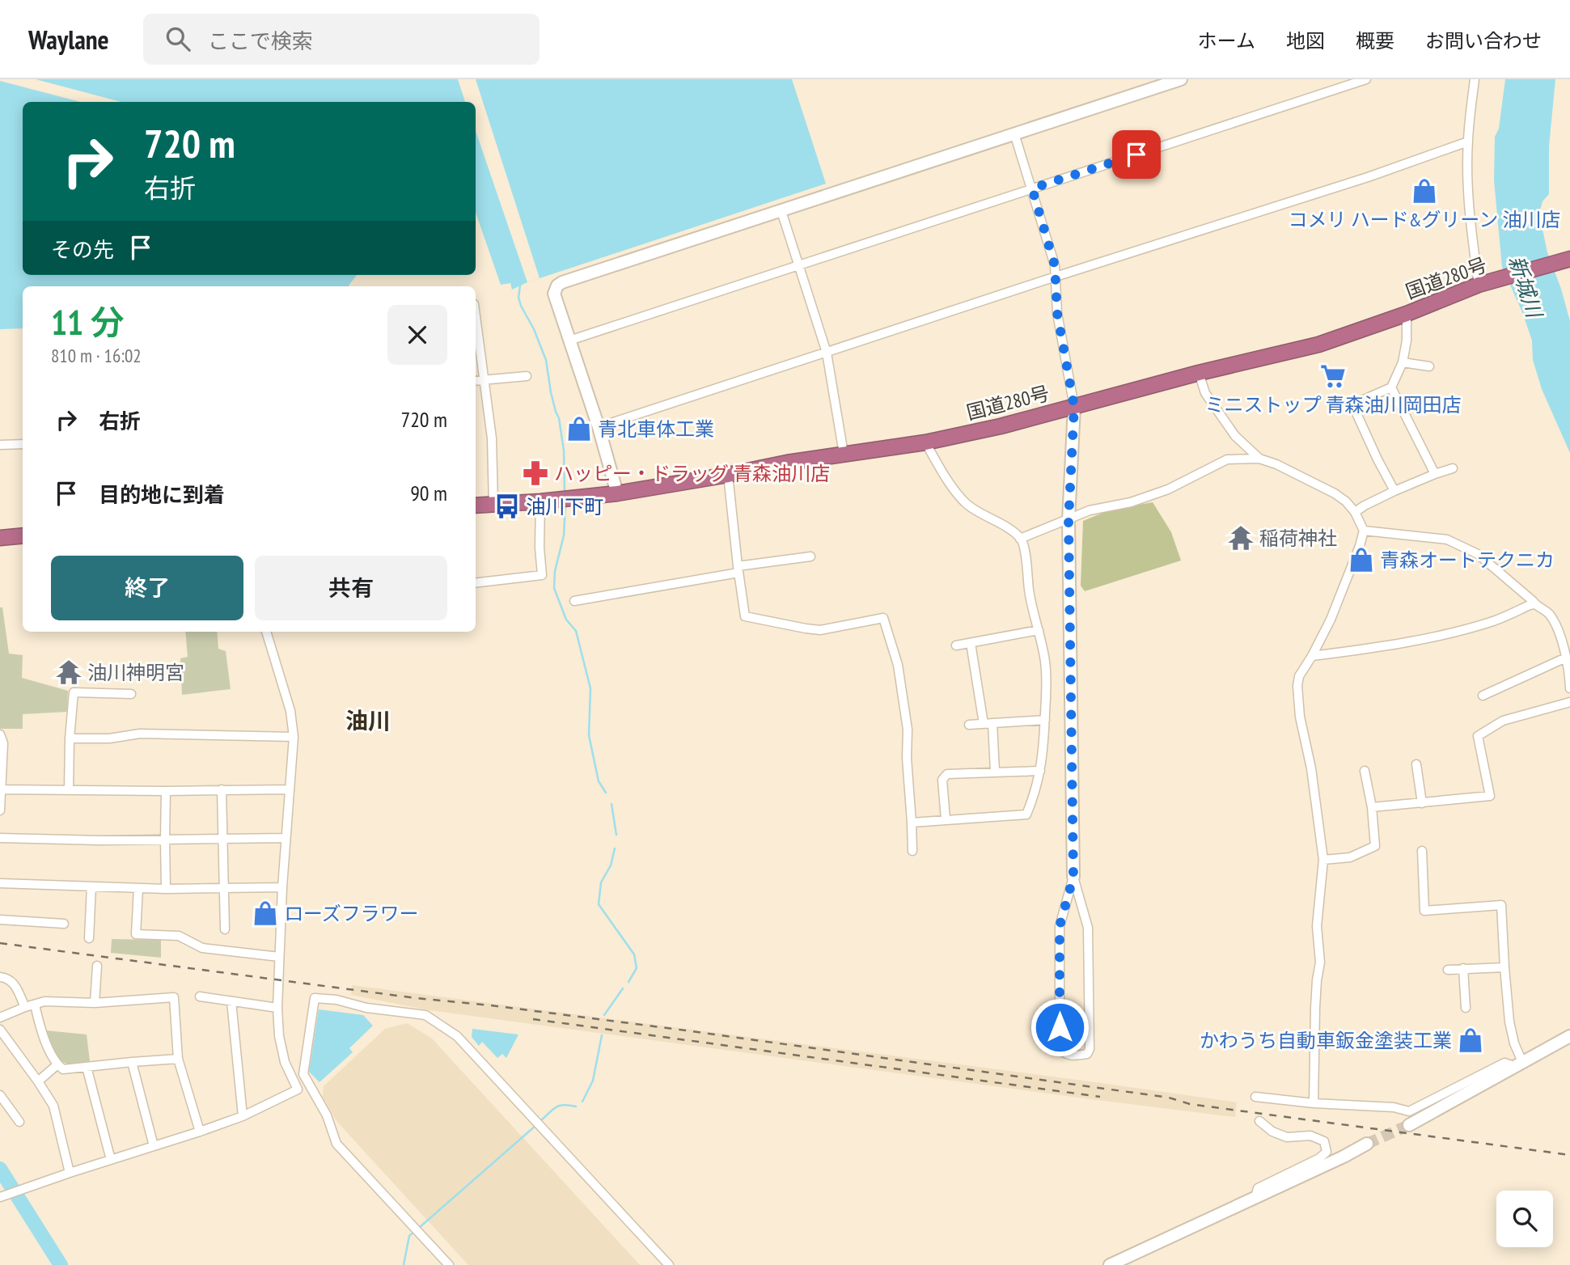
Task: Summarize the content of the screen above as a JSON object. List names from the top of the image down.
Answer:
{
  "streets": {
    "highway": ["国道280号"]
  },
  "districts": ["油川"],
  "water": ["新城川"],
  "places": {
    "shop": [
      "コメリ ハード&グリーン 油川店",
      "青北車体工業",
      "青森オートテクニカ",
      "ローズフラワー",
      "かわうち自動車鈑金塗装工業"
    ],
    "supermarket": ["ミニストップ 青森油川岡田店"],
    "pharmacy": ["ハッピー・ドラッグ 青森油川店"],
    "bus stop": ["油川下町"],
    "temple": ["稲荷神社", "油川神明宮"]
  },
  "page": {
    "header": "Waylane",
    "search": "ここで検索",
    "nav": [
      "ホーム",
      "地図",
      "概要",
      "お問い合わせ"
    ],
    "turn": ["720 m", "右折"],
    "then": "その先",
    "heading": ["11 分", "810 m · 16:02"],
    "list": [
      {
        "name": "右折",
        "value": "720 m"
      },
      {
        "name": "目的地に到着",
        "value": "90 m"
      }
    ],
    "buttons": ["終了", "共有"]
  }
}
